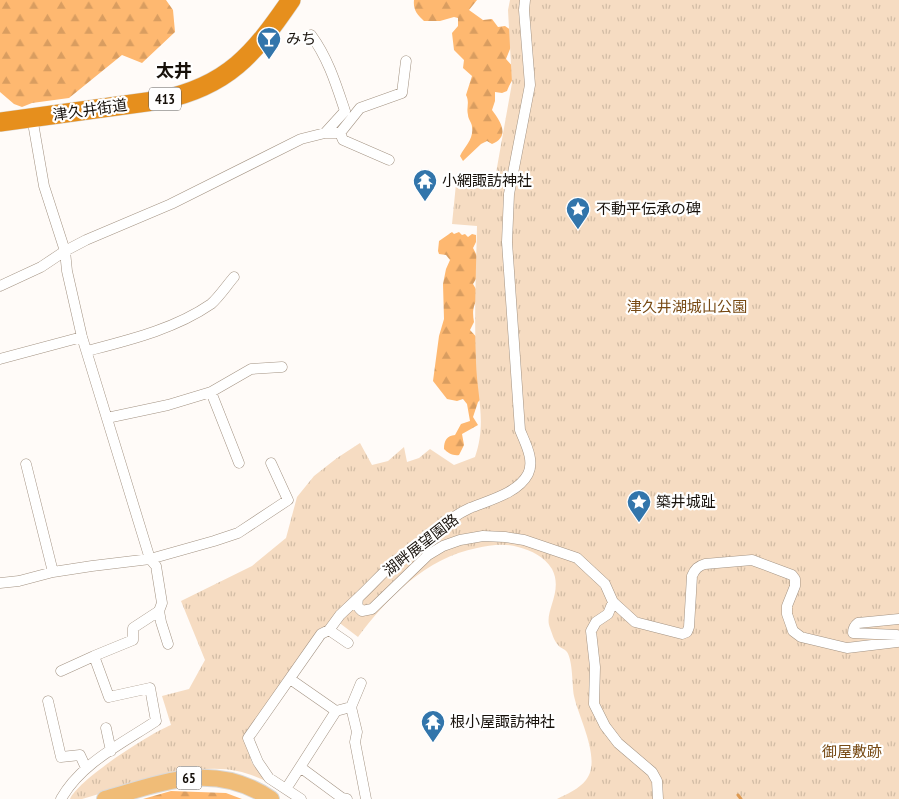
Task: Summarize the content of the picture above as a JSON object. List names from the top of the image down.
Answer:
{
  "streets": {
    "highway": ["413", "津久井街道"],
    "main road": ["65"],
    "street": ["湖畔展望園路"]
  },
  "districts": ["太井"],
  "parks": ["津久井湖城山公園", "御屋敷跡"],
  "places": {
    "bar": ["みち"],
    "temple": ["小網諏訪神社", "根小屋諏訪神社"],
    "place": ["不動平伝承の碑", "築井城趾"]
  }
}
